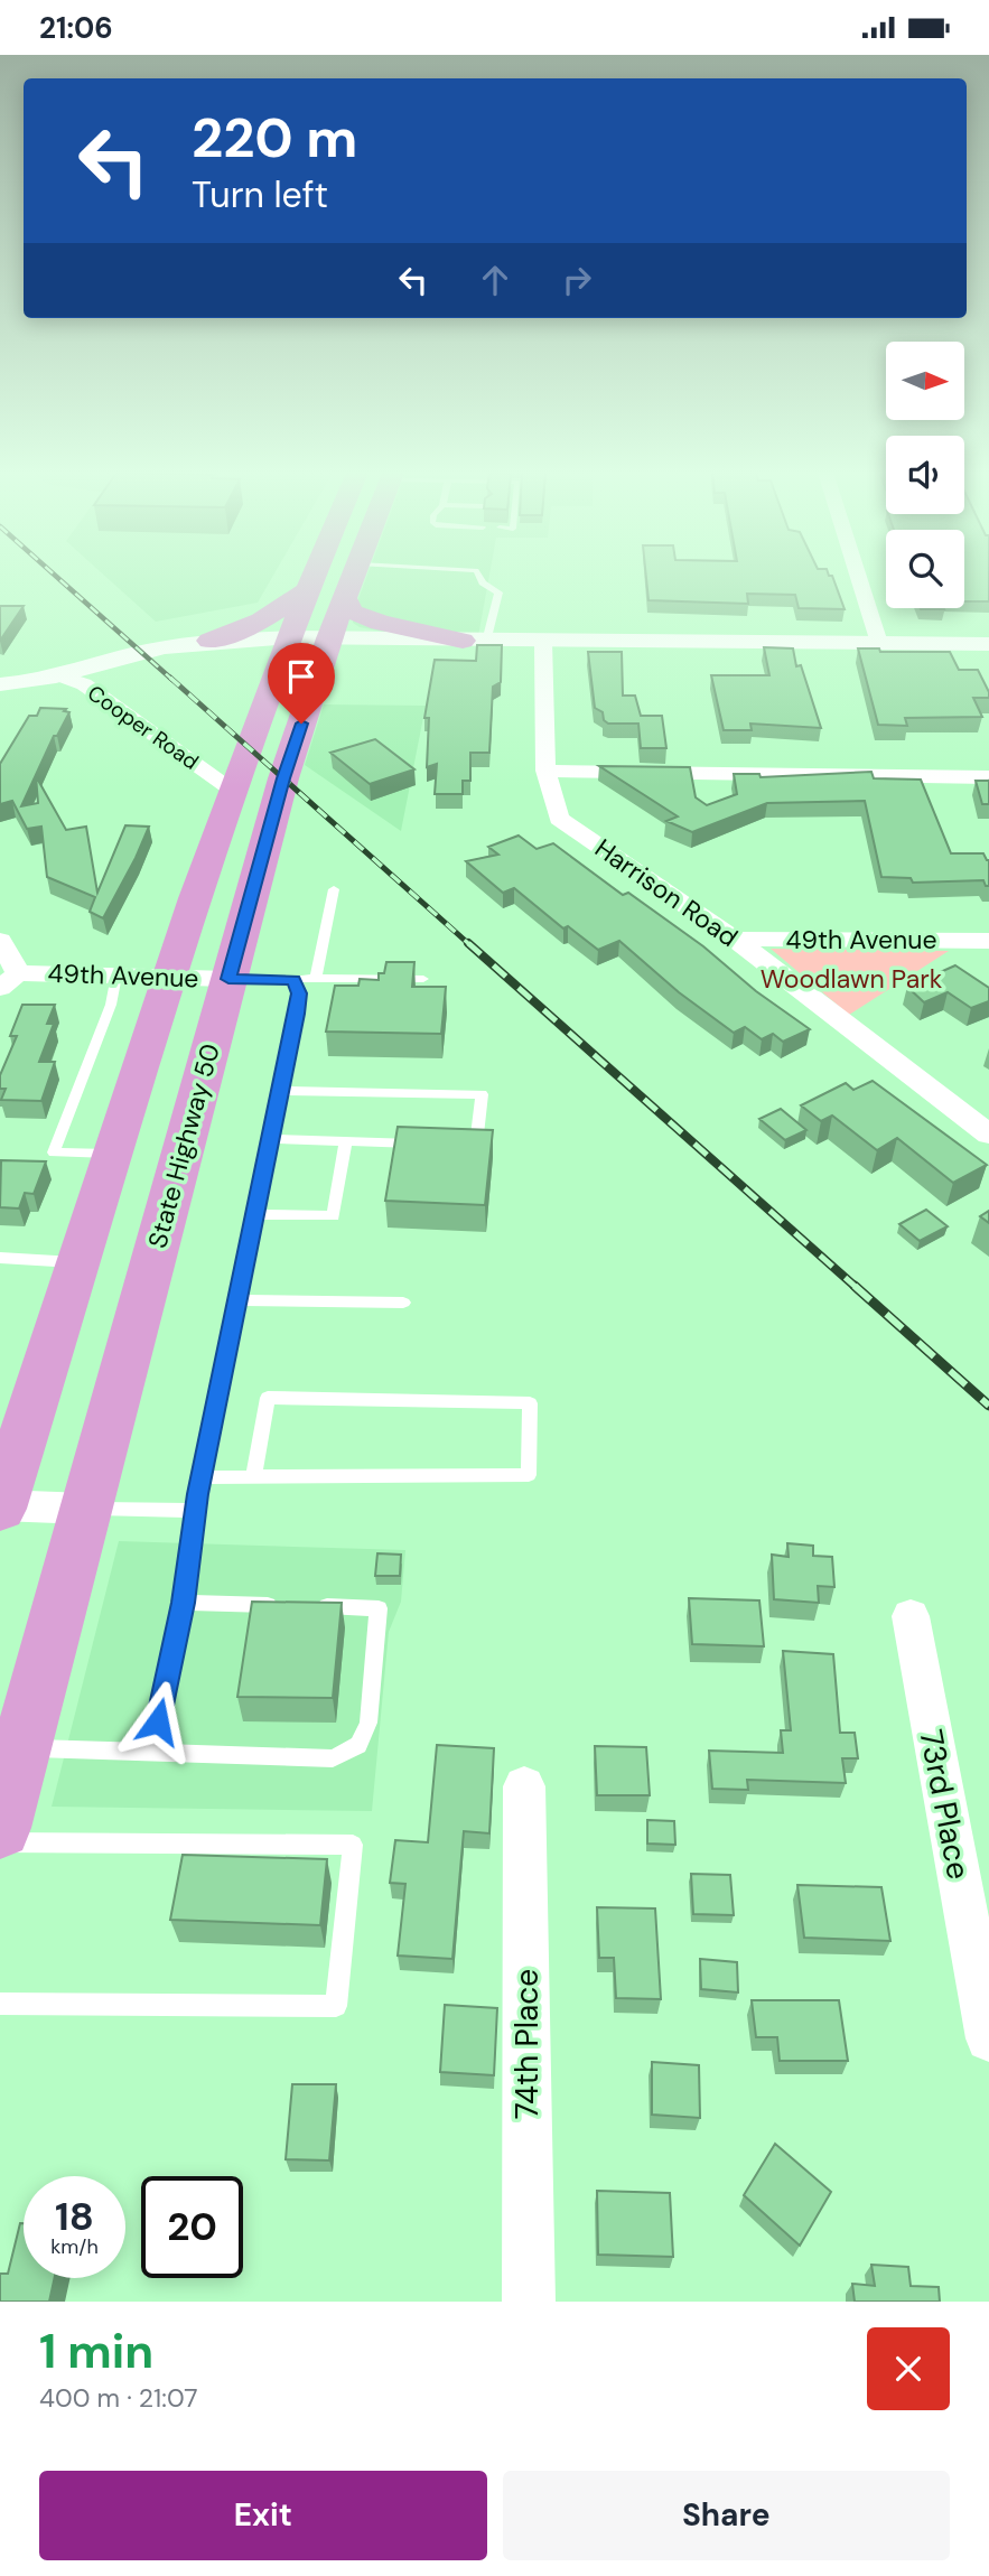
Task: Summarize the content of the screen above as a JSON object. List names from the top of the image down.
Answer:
{
  "streets": {
    "main road": ["State Highway 50"],
    "street": [
      "Cooper Road",
      "Harrison Road",
      "49th Avenue",
      "73rd Place",
      "74th Place"
    ]
  },
  "crossings": [
    ["Harrison Road", "49th Avenue"],
    ["49th Avenue", "State Highway 50"]
  ],
  "parks": ["Woodlawn Park"],
  "north": "right",
  "page": {
    "status": "21:06",
    "turn": ["220 m", "Turn left"],
    "speed": "18 km/h",
    "limit": "20",
    "heading": ["1 min", "400 m · 21:07"],
    "buttons": ["Exit", "Share"]
  }
}
